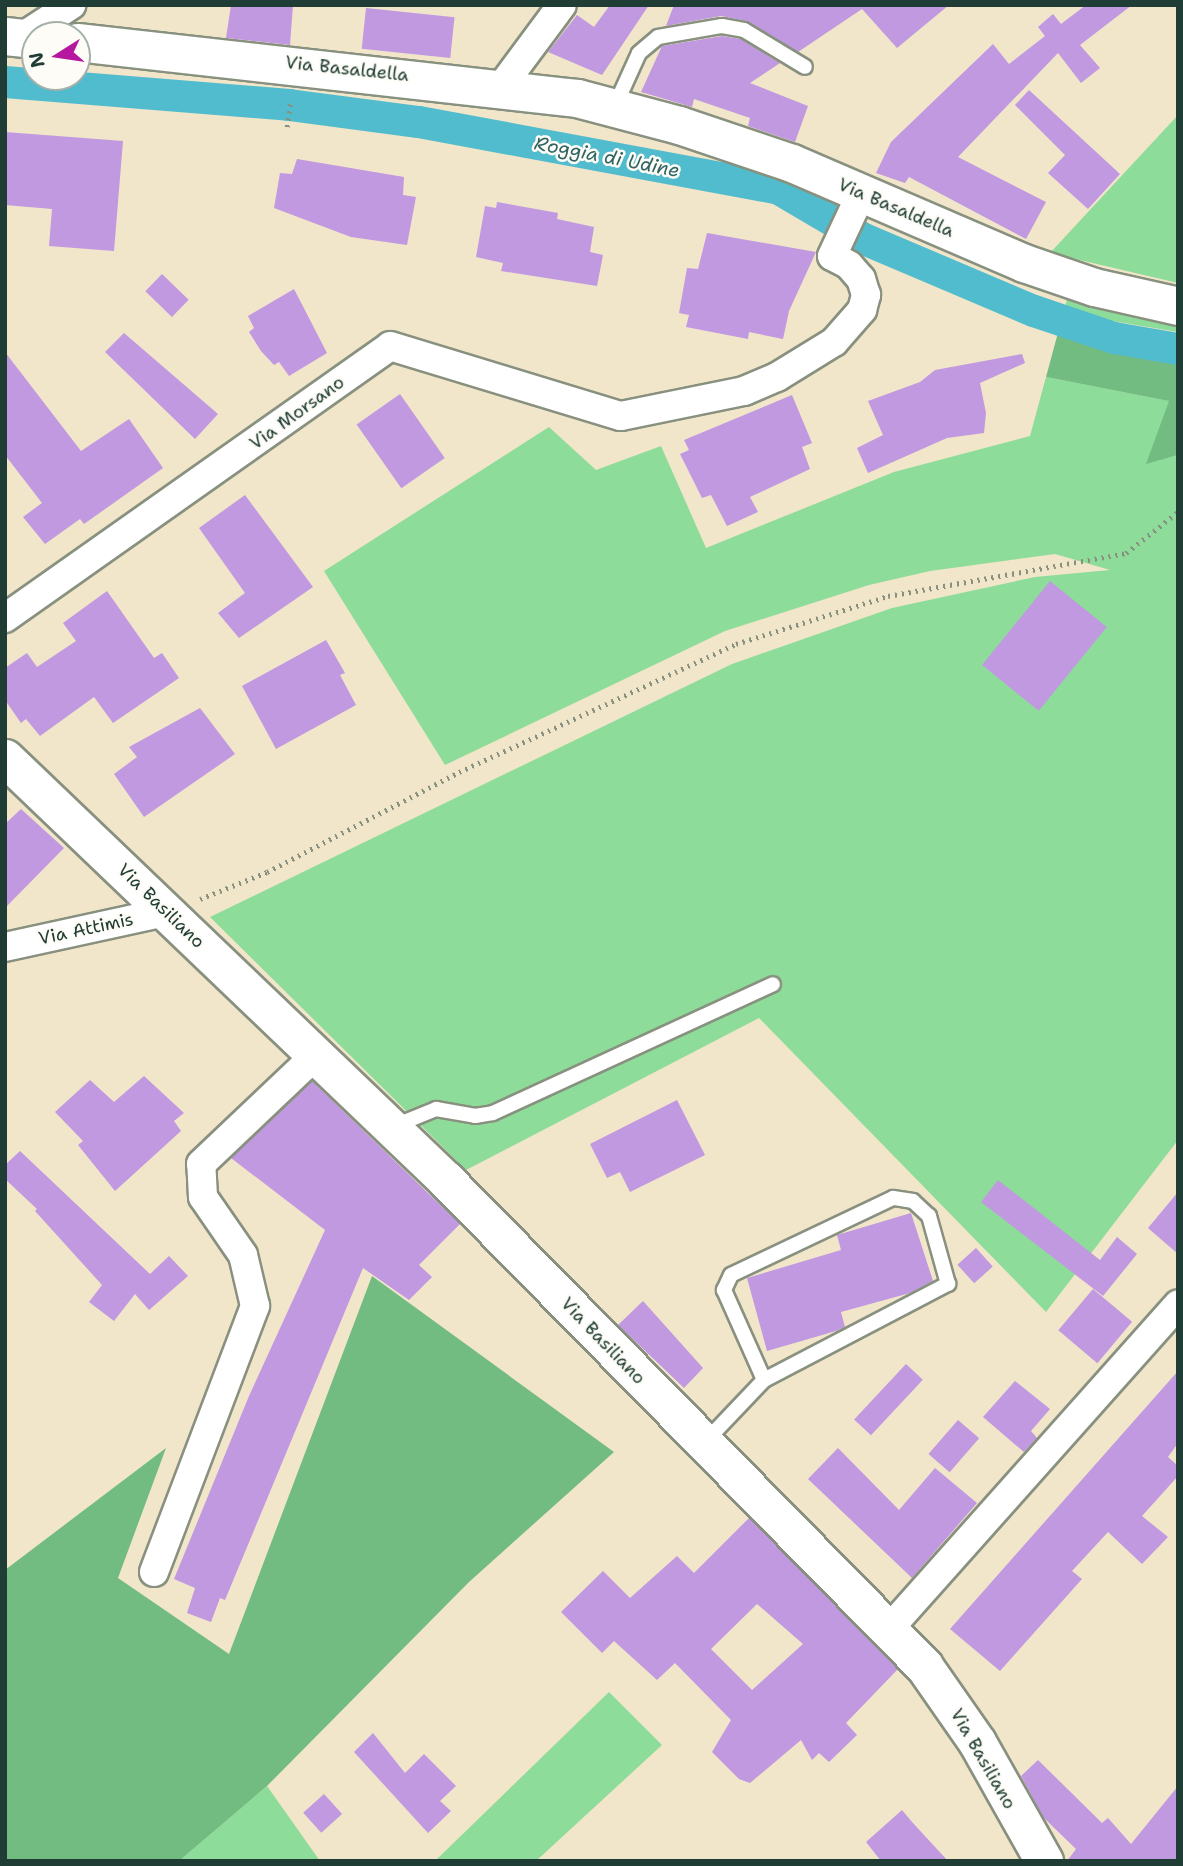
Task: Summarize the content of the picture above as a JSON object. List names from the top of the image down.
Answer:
{
  "streets": {
    "street": [
      "Via Basaldella",
      "Via Morsano",
      "Via Basiliano",
      "Via Attimis"
    ]
  },
  "crossings": [
    ["Via Basaldella", "Via Morsano"],
    ["Via Basiliano", "Via Attimis"]
  ],
  "water": ["Roggia di Udine"],
  "north": "left"
}
